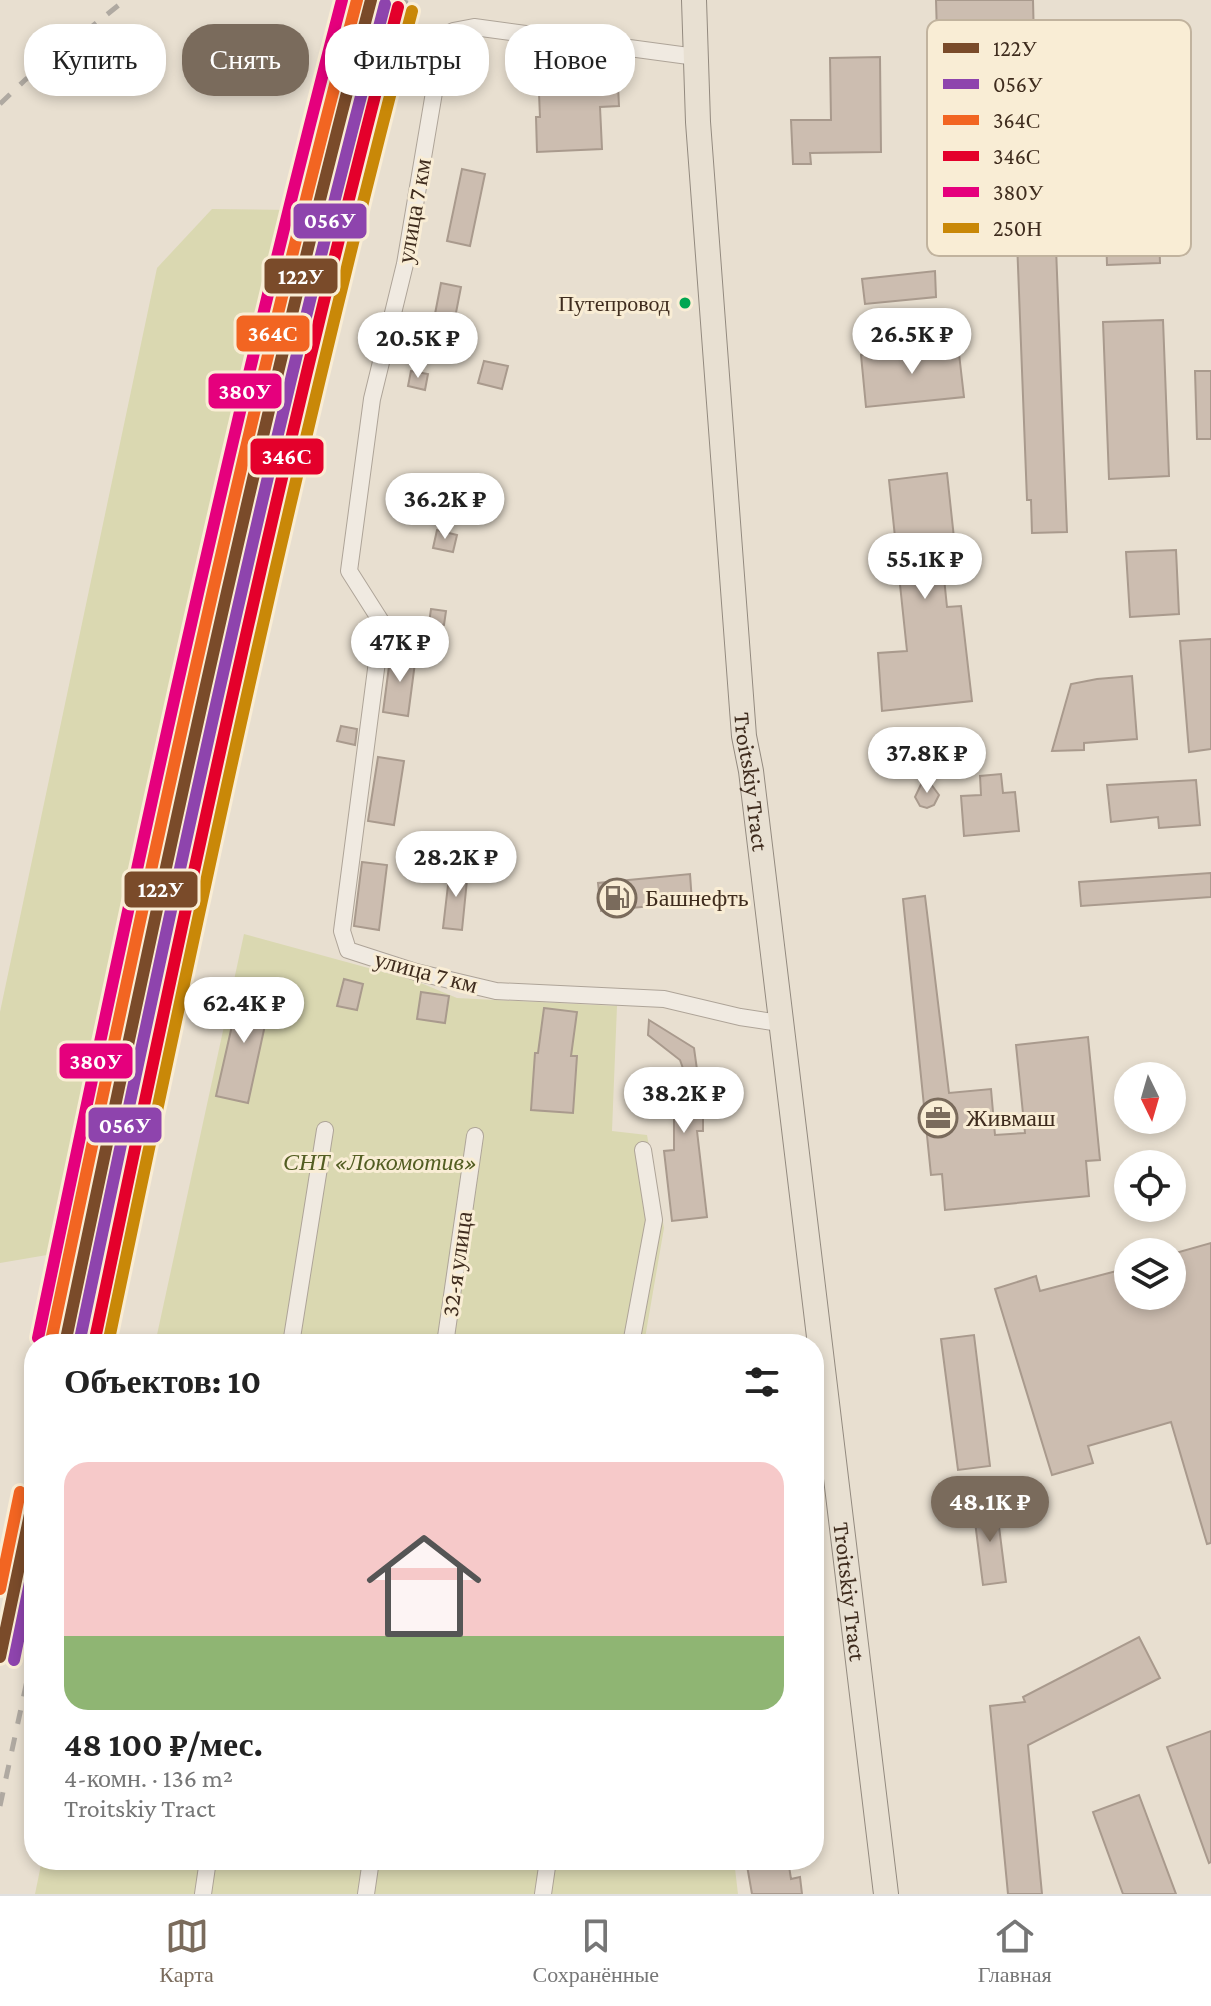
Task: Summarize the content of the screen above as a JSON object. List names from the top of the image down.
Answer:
{
  "streets": {
    "main road": ["Troitskiy Tract"],
    "street": ["улица 7 км", "32-я улица"]
  },
  "crossings": [
    ["улица 7 км", "Troitskiy Tract"]
  ],
  "parks": ["СНТ «Локомотив»"],
  "places": {
    "other": ["Путепровод"],
    "fuel station": ["Башнефть"],
    "office": ["Живмаш"]
  },
  "lines": [
    "transit line 122У",
    "transit line 364С",
    "transit line 380У",
    "transit line 056У",
    "transit line 346С",
    "transit line 250Н"
  ],
  "legend": [
    "122У",
    "056У",
    "364С",
    "346С",
    "380У",
    "250Н"
  ],
  "north": "bottom",
  "page": {
    "chip": [
      "Купить",
      "Снять",
      "Фильтры",
      "Новое"
    ],
    "price": [
      "26.5K ₽",
      "20.5K ₽",
      "36.2K ₽",
      "55.1K ₽",
      "47K ₽",
      "37.8K ₽",
      "28.2K ₽",
      "62.4K ₽",
      "38.2K ₽",
      "48.1K ₽"
    ],
    "heading": "Объектов: 10",
    "list": [
      {
        "name": "48 100 ₽/мес.",
        "note": "4-комн. · 136 m² · Troitskiy Tract"
      }
    ],
    "tabs": ["Карта", "Сохранённые", "Главная"]
  }
}
